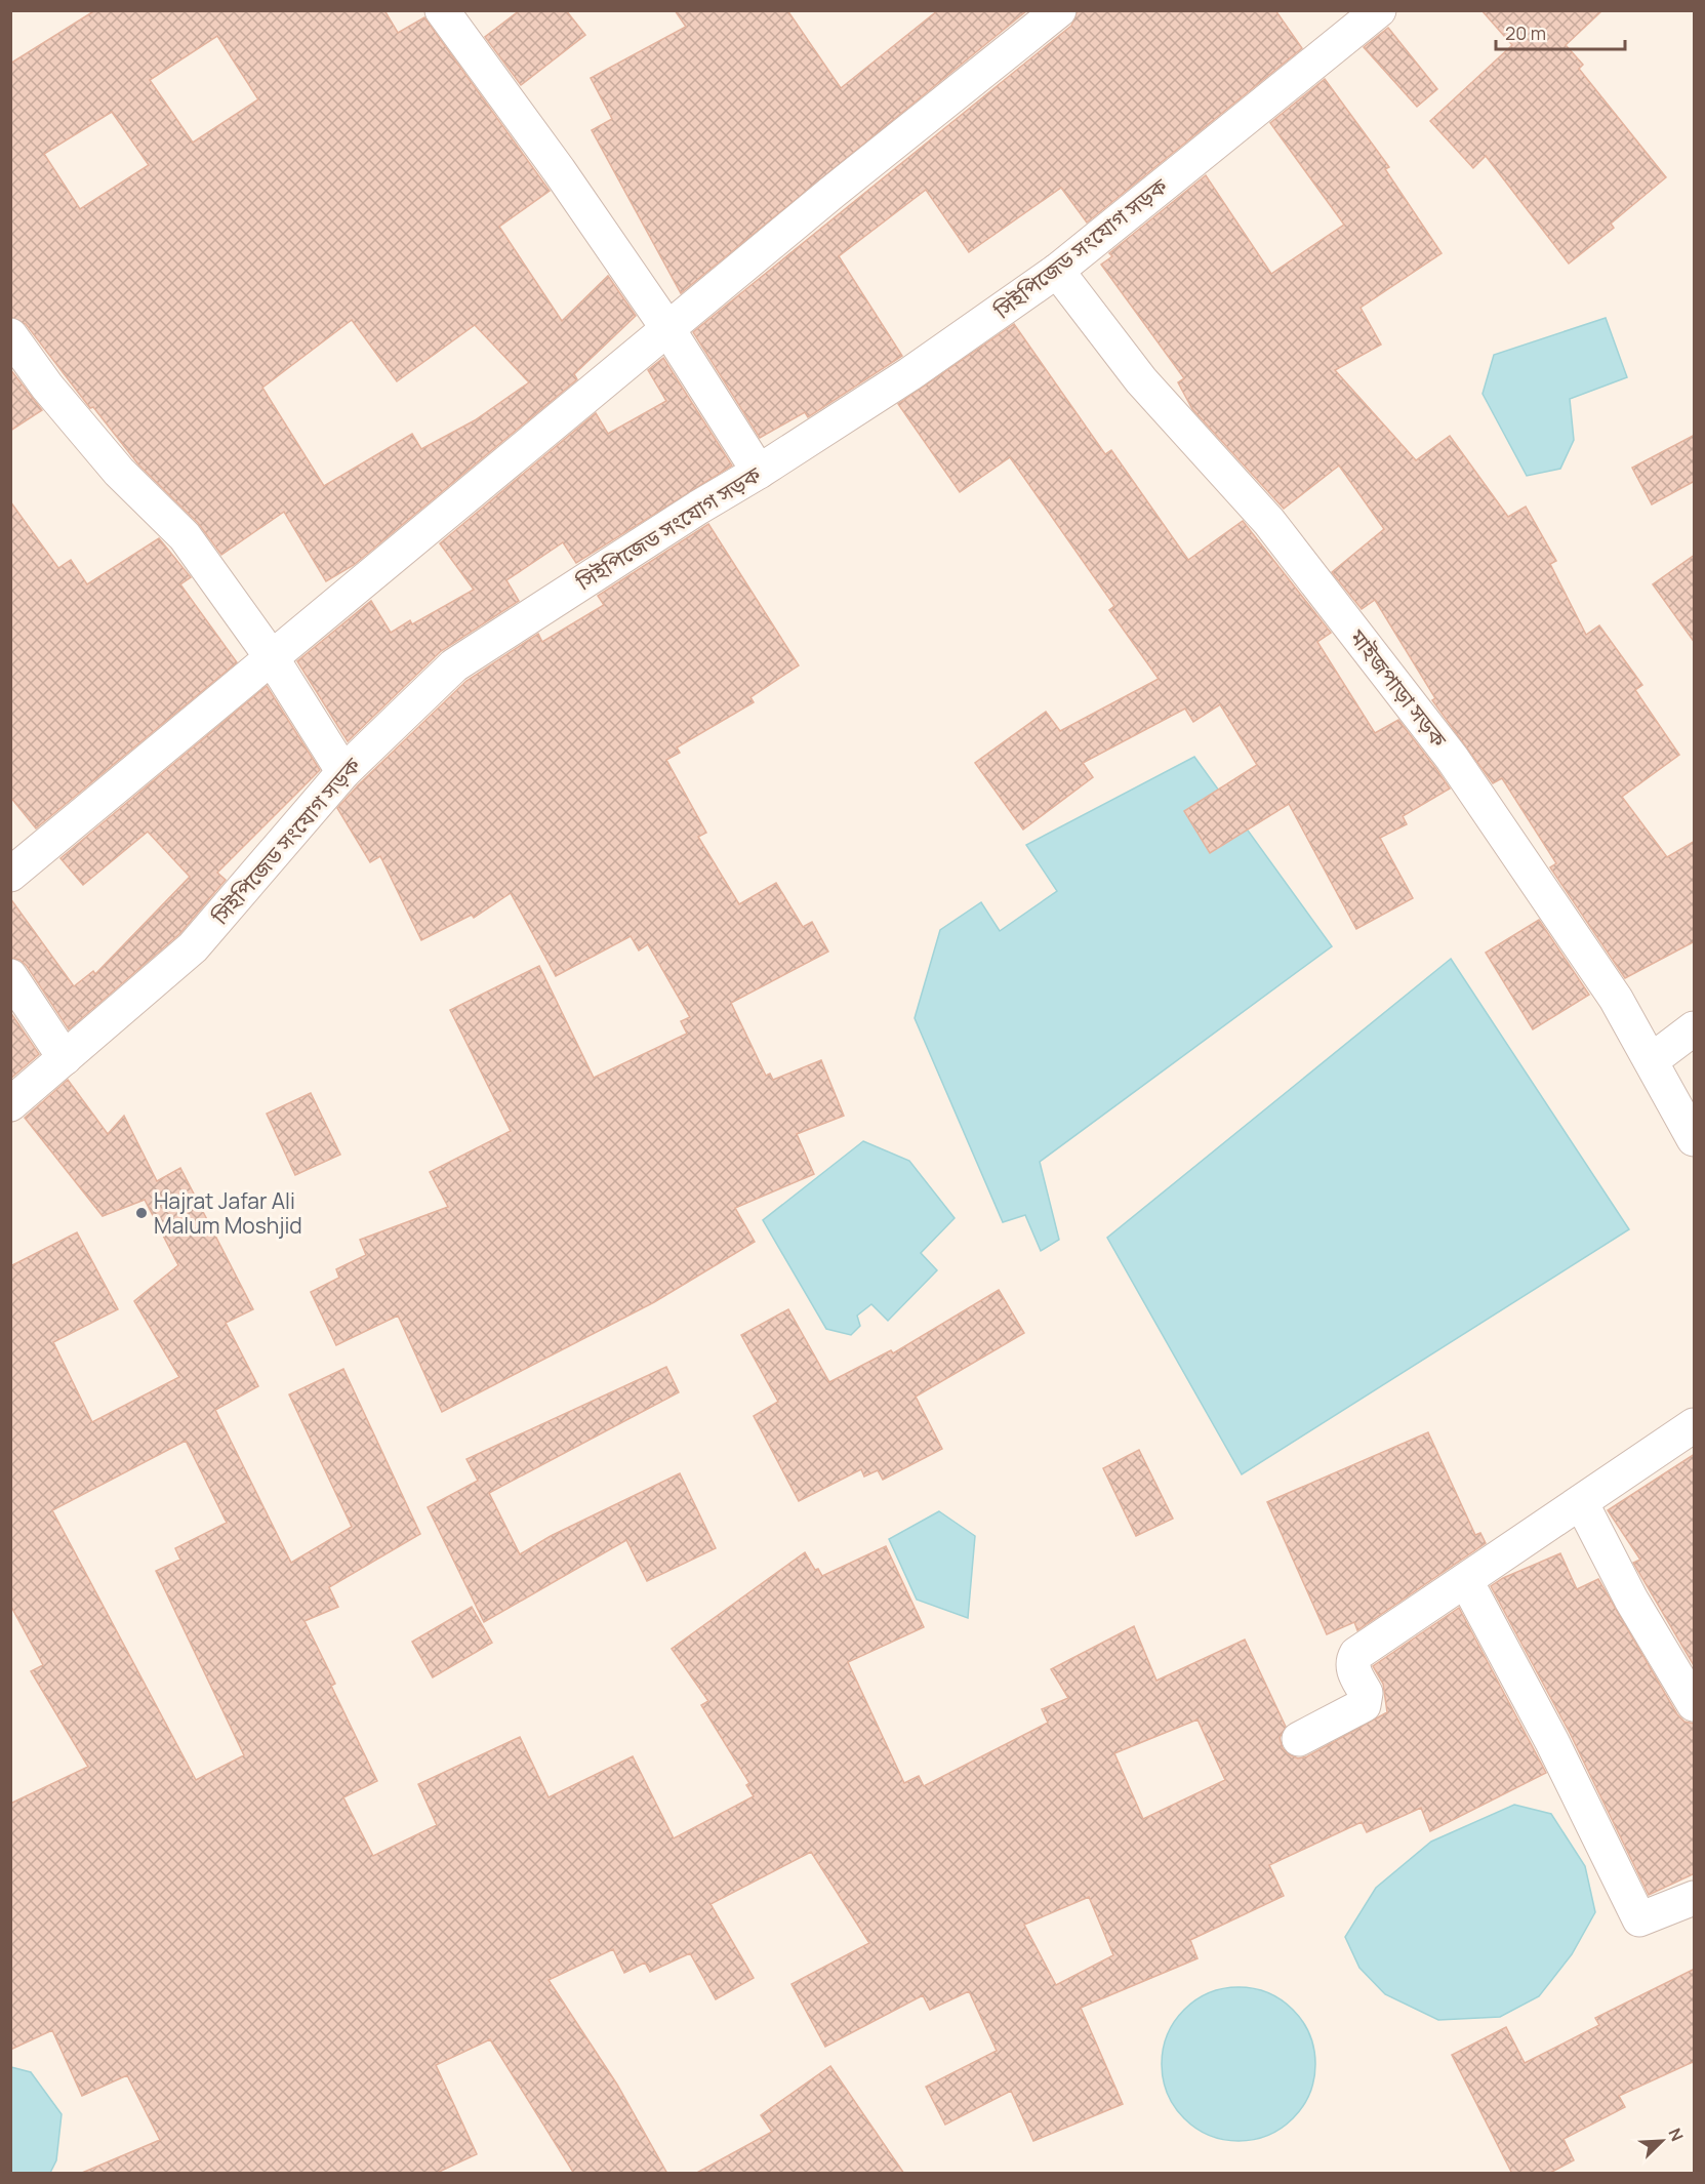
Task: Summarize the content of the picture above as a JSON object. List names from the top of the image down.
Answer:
{
  "streets": {
    "street": ["সিইপিজেড সংযোগ সড়ক", "মাইজপাড়া সড়ক"]
  },
  "crossings": [
    ["সিইপিজেড সংযোগ সড়ক", "মাইজপাড়া সড়ক"]
  ],
  "places": ["Hajrat Jafar Ali Malum Moshjid"],
  "scale_bar": "20 m",
  "north": "top right"
}
